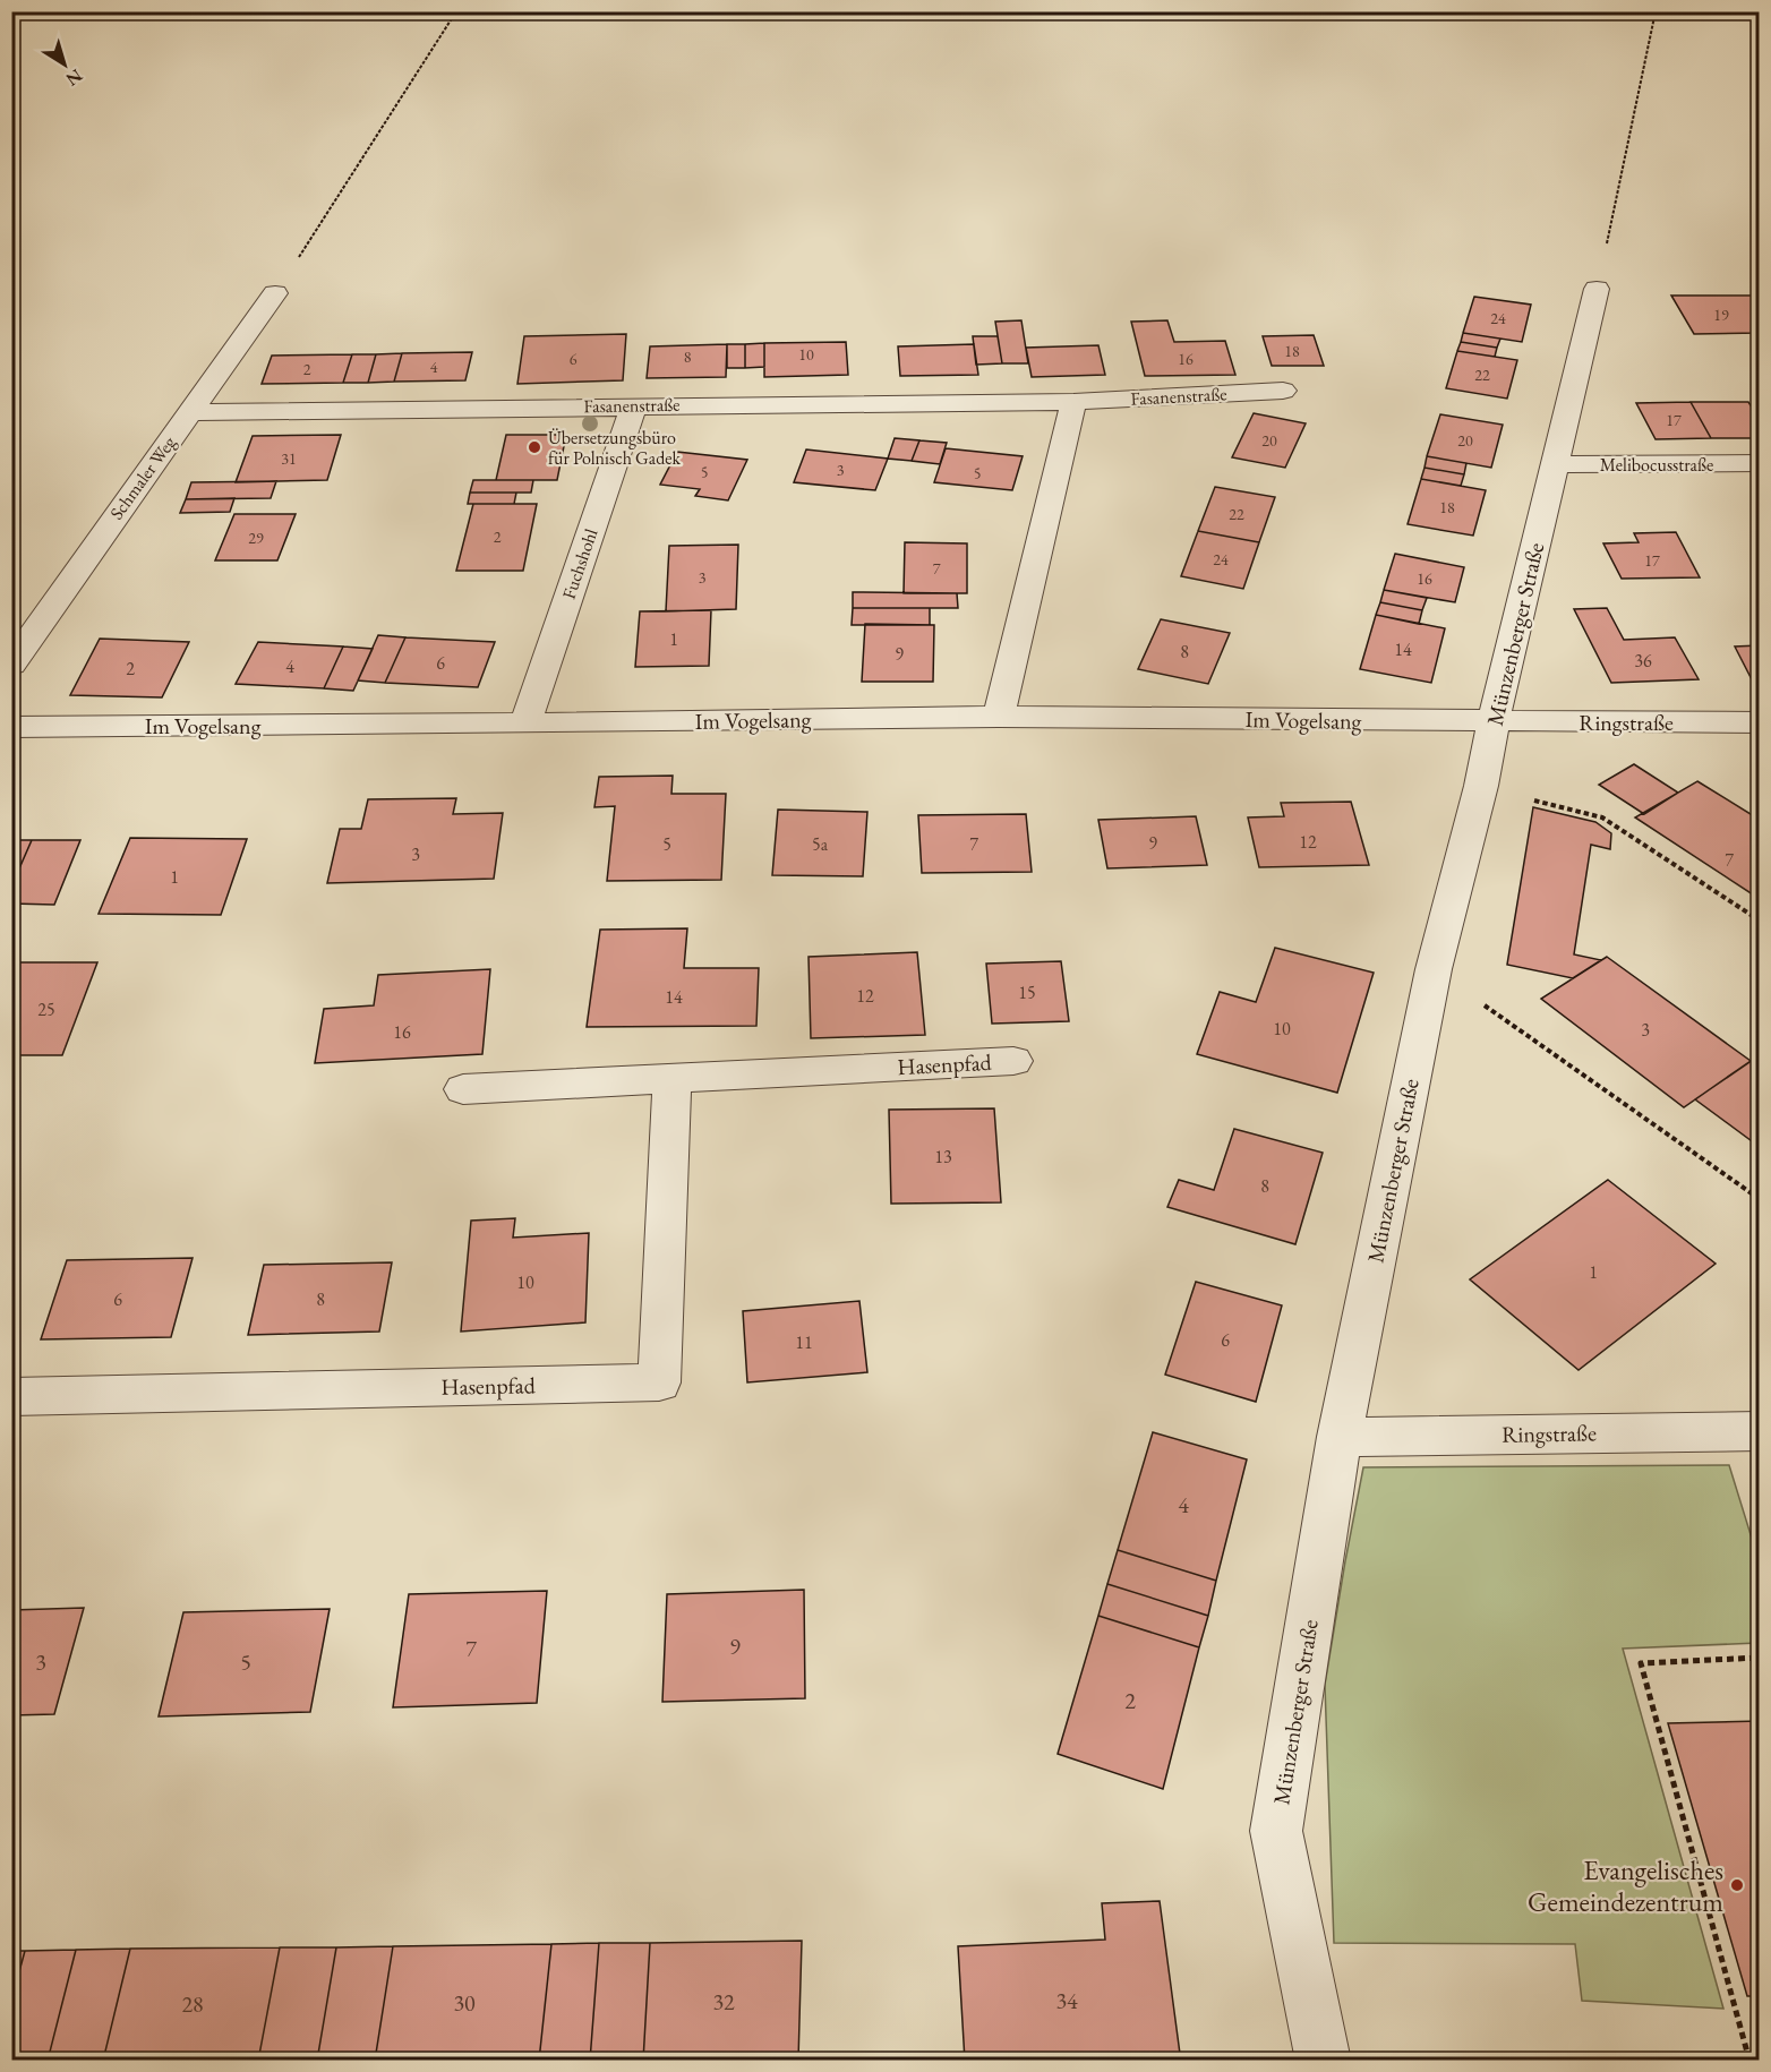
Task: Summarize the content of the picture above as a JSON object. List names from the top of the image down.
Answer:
{
  "streets": {
    "street": [
      "Fasanenstraße",
      "Melibocusstraße",
      "Schmaler Weg",
      "Fuchshohl",
      "Münzenberger Straße",
      "Im Vogelsang",
      "Ringstraße",
      "Hasenpfad"
    ]
  },
  "crossings": [
    ["Fasanenstraße", "Schmaler Weg"],
    ["Fasanenstraße", "Fuchshohl"],
    ["Melibocusstraße", "Münzenberger Straße"],
    ["Fuchshohl", "Im Vogelsang"],
    ["Münzenberger Straße", "Im Vogelsang"],
    ["Münzenberger Straße", "Ringstraße"],
    ["Im Vogelsang", "Ringstraße"]
  ],
  "places": ["Übersetzungsbüro für Polnisch Gadek", "Evangelisches Gemeindezentrum"],
  "house_numbers": [
    "19",
    "24",
    "18",
    "10",
    "8",
    "6",
    "16",
    "4",
    "2",
    "22",
    "17",
    "20",
    "20",
    "31",
    "3",
    "5",
    "5",
    "18",
    "22",
    "2",
    "29",
    "24",
    "17",
    "7",
    "3",
    "16",
    "1",
    "14",
    "8",
    "9",
    "36",
    "6",
    "4",
    "2",
    "12",
    "9",
    "5",
    "5a",
    "7",
    "3",
    "7",
    "1",
    "15",
    "12",
    "14",
    "25",
    "10",
    "3",
    "16",
    "13",
    "8",
    "1",
    "10",
    "6",
    "8",
    "6",
    "11",
    "4",
    "9",
    "7",
    "3",
    "5",
    "2",
    "34",
    "32",
    "30",
    "28"
  ],
  "north": "bottom right"
}
